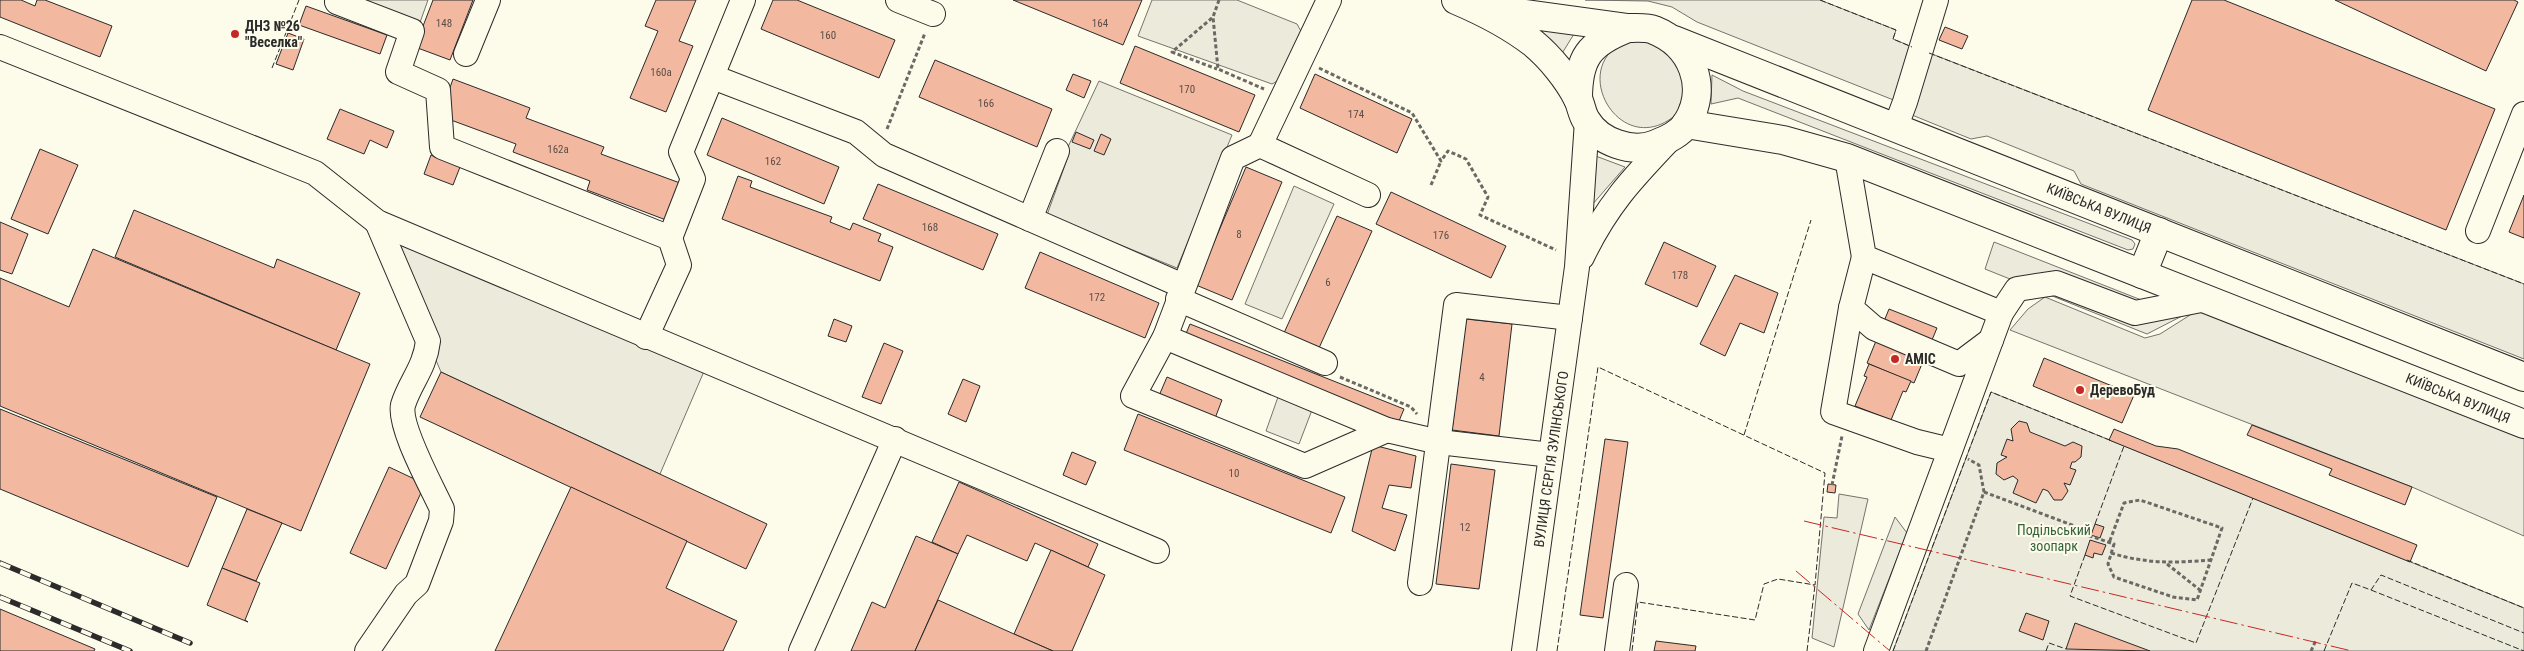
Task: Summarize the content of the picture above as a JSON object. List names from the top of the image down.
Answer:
{
  "streets": {
    "main road": ["КИЇВСЬКА ВУЛИЦЯ"],
    "street": ["ВУЛИЦЯ СЕРГІЯ ЗУЛІНСЬКОГО"]
  },
  "parks": ["Подільський зоопарк"],
  "places": ["ДНЗ №26 \"Веселка\"", "АМІС", "ДеревоБуд"],
  "house_numbers": [
    "148",
    "164",
    "160",
    "160а",
    "170",
    "166",
    "174",
    "162а",
    "162",
    "168",
    "8",
    "176",
    "178",
    "6",
    "172",
    "4",
    "10",
    "12"
  ]
}
